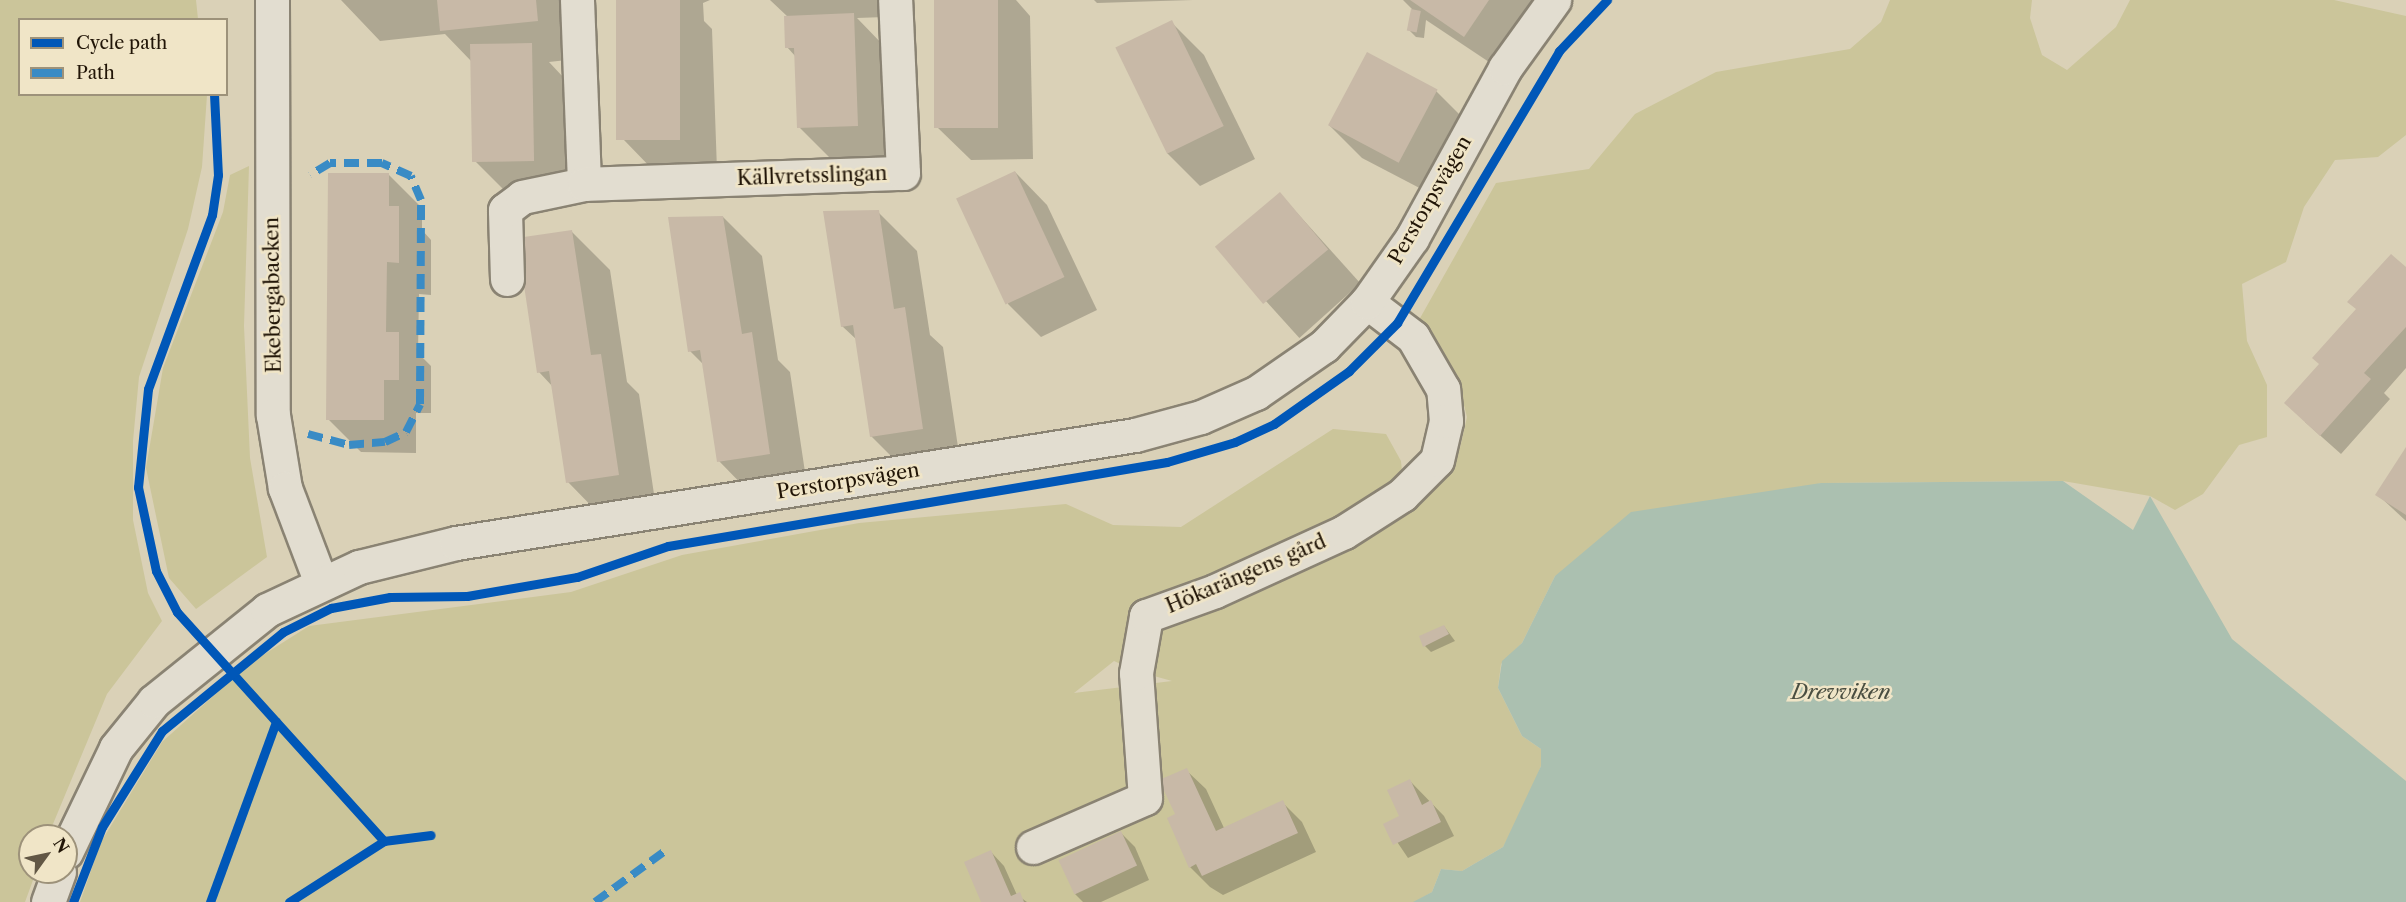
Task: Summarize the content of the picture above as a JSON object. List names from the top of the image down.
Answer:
{
  "streets": {
    "street": [
      "Källvretsslingan",
      "Perstorpsvägen",
      "Ekebergabacken",
      "Hökarängens gård"
    ]
  },
  "crossings": [
    ["Perstorpsvägen", "Ekebergabacken"],
    ["Perstorpsvägen", "Hökarängens gård"]
  ],
  "water": ["Drevviken"],
  "legend": ["Cycle path", "Path"],
  "north": "top right"
}
